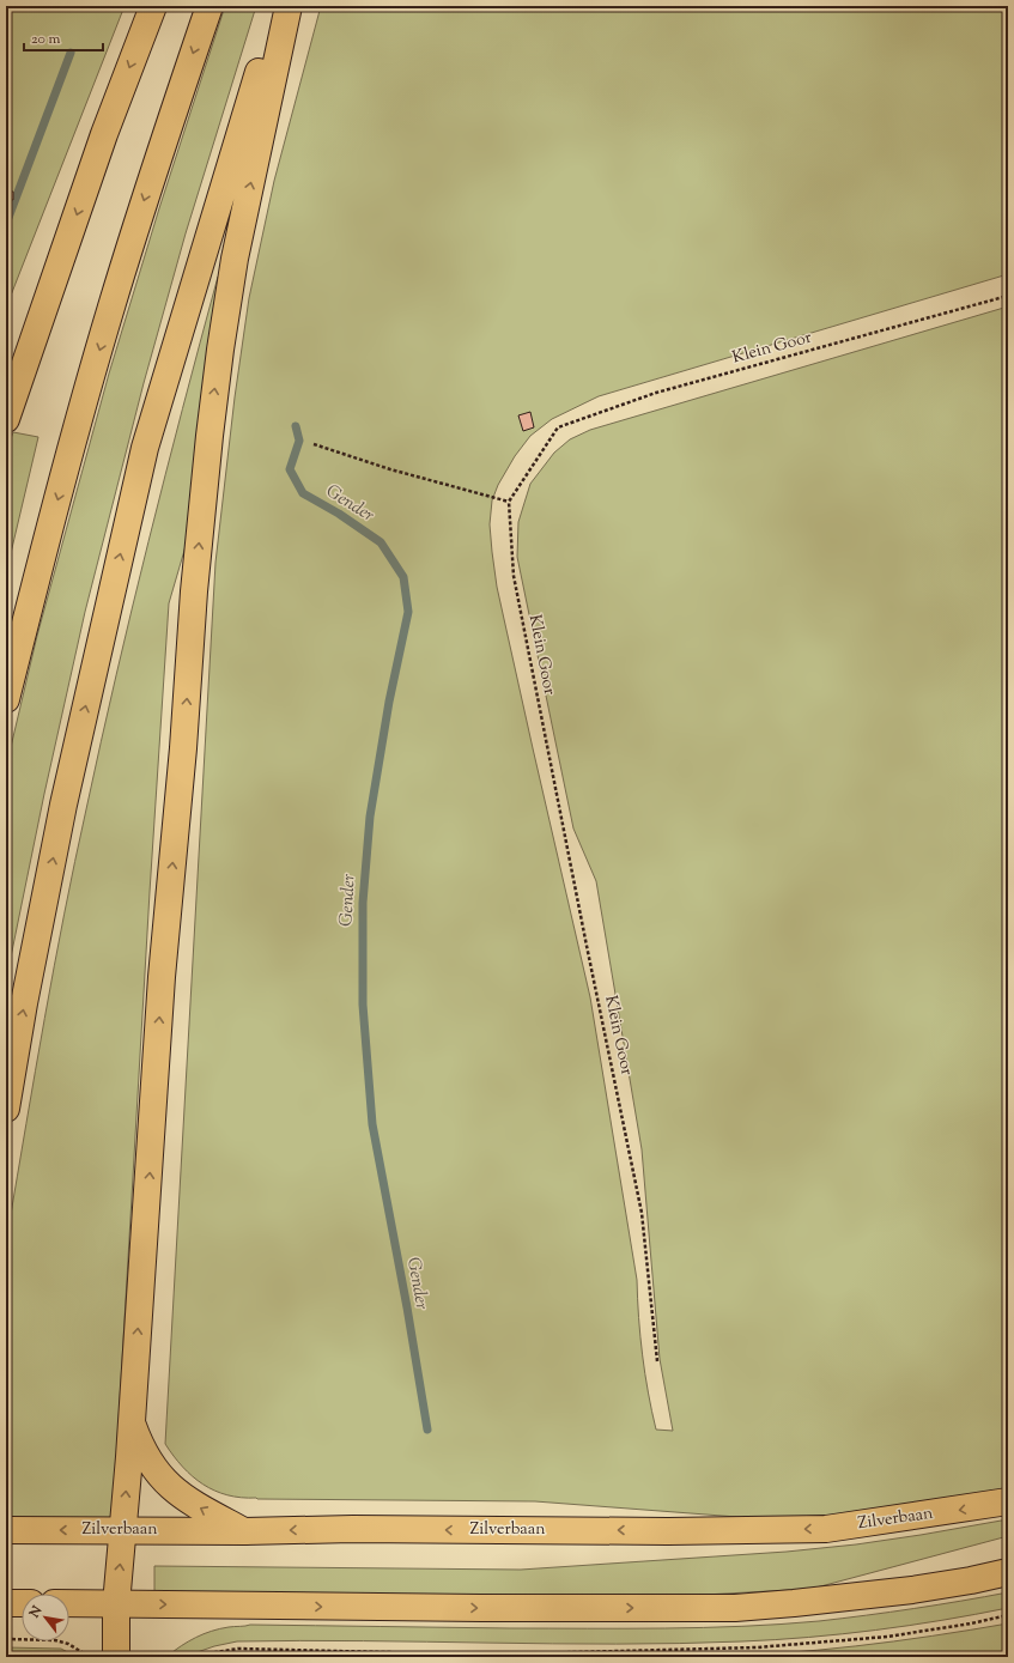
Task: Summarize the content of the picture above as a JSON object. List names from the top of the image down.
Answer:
{
  "streets": {
    "main road": ["Zilverbaan"],
    "path": ["Klein Goor"]
  },
  "water": ["Gender"],
  "scale_bar": "20 m",
  "north": "top left"
}
